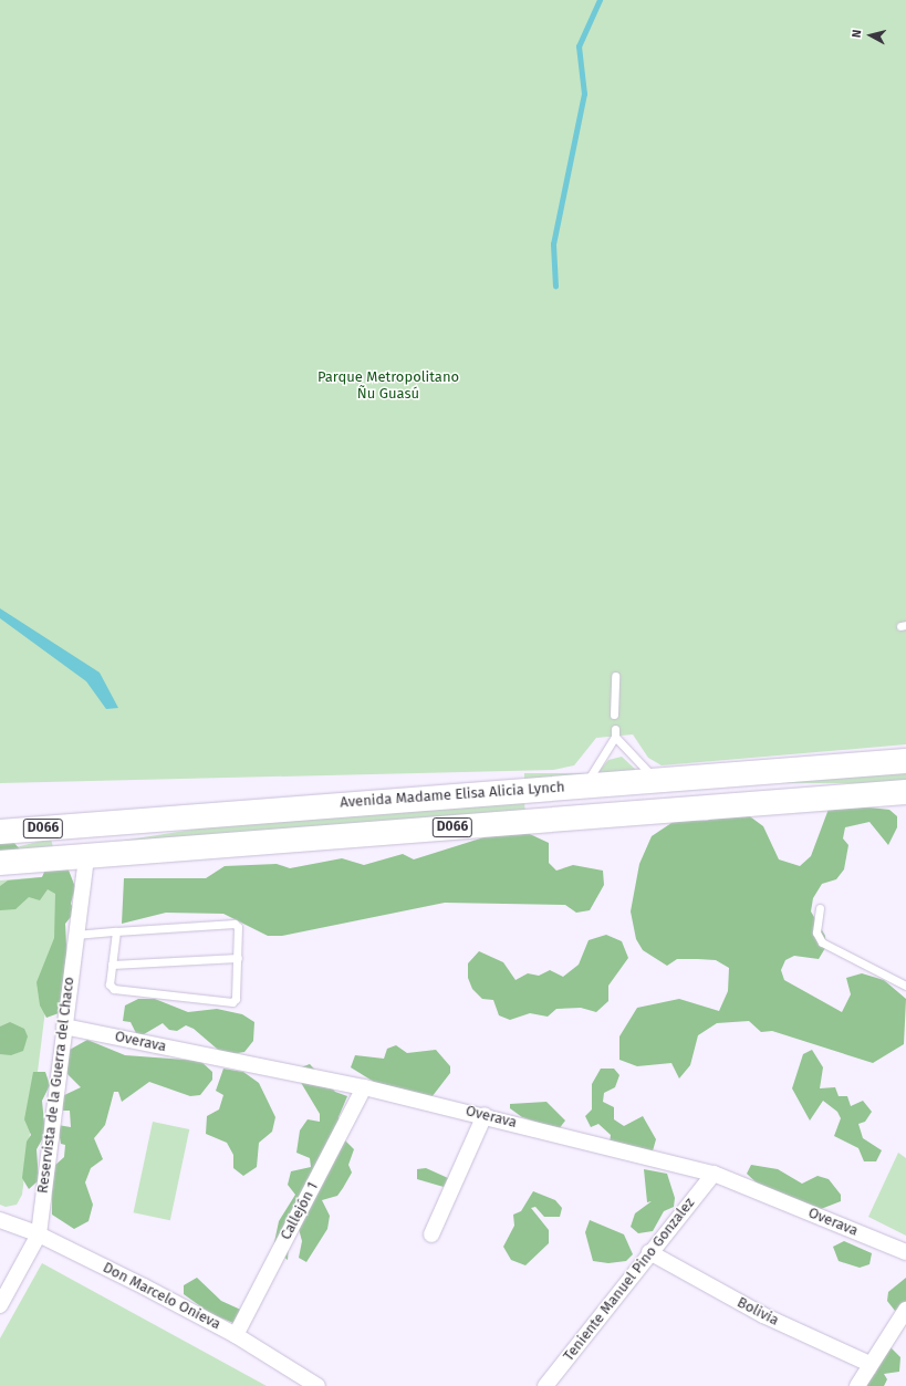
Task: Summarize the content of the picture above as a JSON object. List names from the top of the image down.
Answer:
{
  "streets": {
    "highway": ["Avenida Madame Elisa Alicia Lynch", "D066"],
    "street": [
      "Overava",
      "Reservista de la Guerra del Chaco",
      "Callejón 1",
      "Teniente Manuel Pino Gonzalez",
      "Don Marcelo Onieva",
      "Bolivia"
    ]
  },
  "crossings": [
    ["Avenida Madame Elisa Alicia Lynch", "Reservista de la Guerra del Chaco"],
    ["Overava", "Reservista de la Guerra del Chaco"],
    ["Overava", "Callejón 1"],
    ["Overava", "Teniente Manuel Pino Gonzalez"],
    ["Reservista de la Guerra del Chaco", "Don Marcelo Onieva"],
    ["Callejón 1", "Don Marcelo Onieva"],
    ["Teniente Manuel Pino Gonzalez", "Bolivia"]
  ],
  "parks": ["Parque Metropolitano Ñu Guasú"],
  "north": "left"
}
